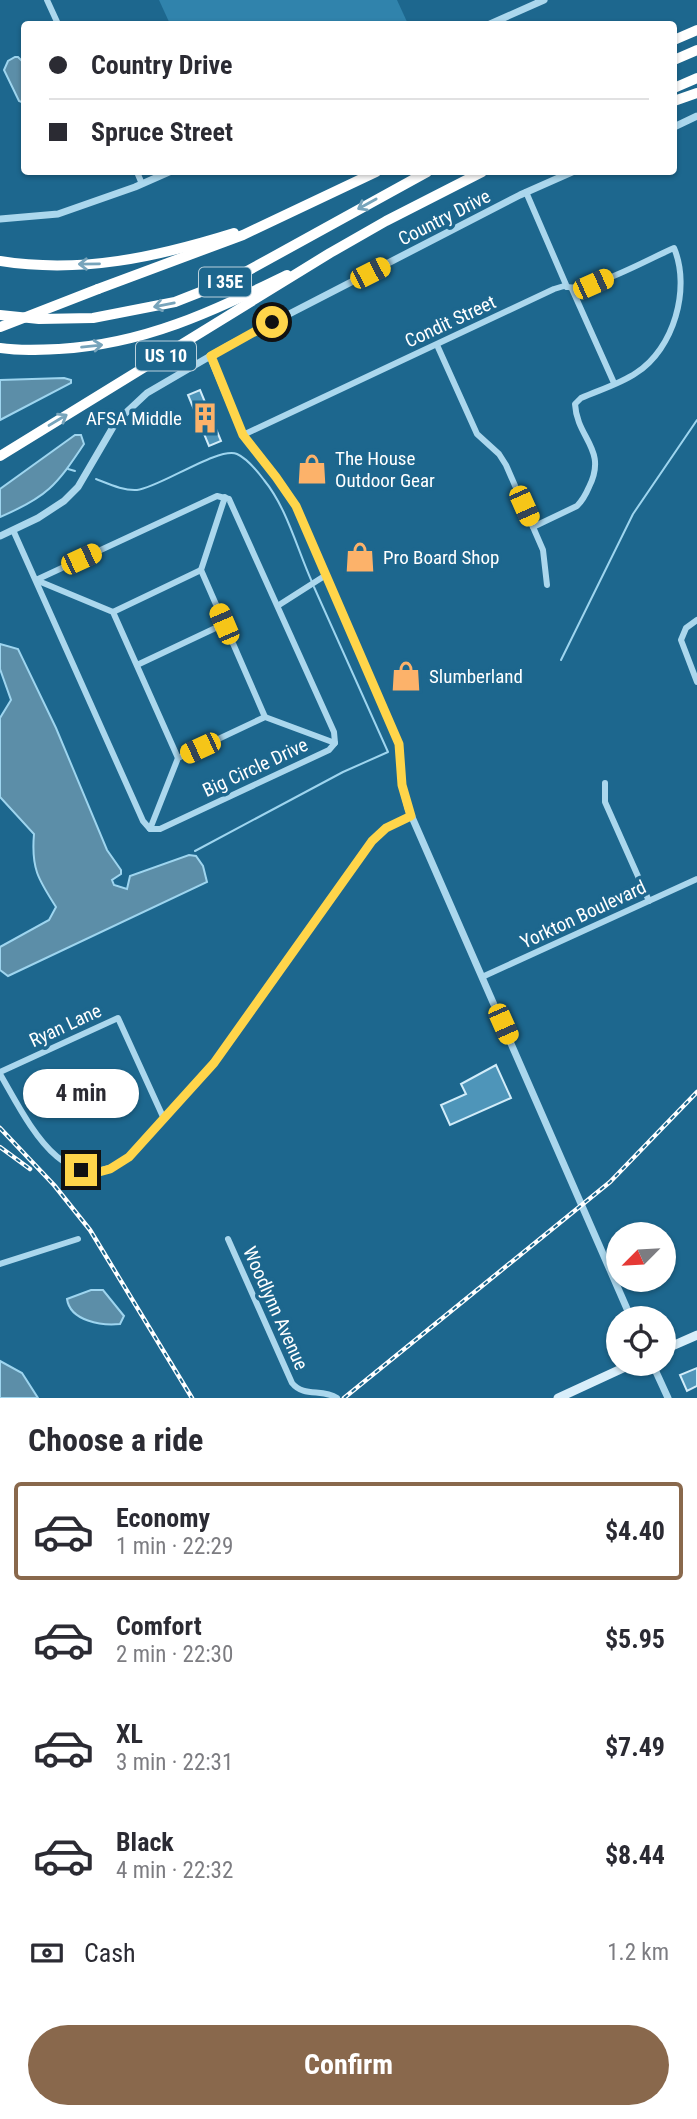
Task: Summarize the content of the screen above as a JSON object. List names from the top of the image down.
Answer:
{
  "streets": {
    "highway": ["I 35E", "US 10"],
    "street": [
      "Country Drive",
      "Condit Street",
      "Big Circle Drive",
      "Yorkton Boulevard",
      "Ryan Lane",
      "Woodlynn Avenue"
    ]
  },
  "crossings": [
    ["I 35E", "US 10"]
  ],
  "places": {
    "building": ["AFSA Middle"],
    "shop": ["The House Outdoor Gear", "Pro Board Shop", "Slumberland"]
  },
  "north": "bottom left",
  "page": {
    "banner": ["Country Drive", "Spruce Street"],
    "bubble": "4 min",
    "heading": "Choose a ride",
    "list": [
      {
        "name": "Economy",
        "note": "1 min · 22:29",
        "value": "$4.40"
      },
      {
        "name": "Comfort",
        "note": "2 min · 22:30",
        "value": "$5.95"
      },
      {
        "name": "XL",
        "note": "3 min · 22:31",
        "value": "$7.49"
      },
      {
        "name": "Black",
        "note": "4 min · 22:32",
        "value": "$8.44"
      }
    ],
    "pay": ["Cash", "1.2 km"],
    "buttons": "Confirm"
  }
}
